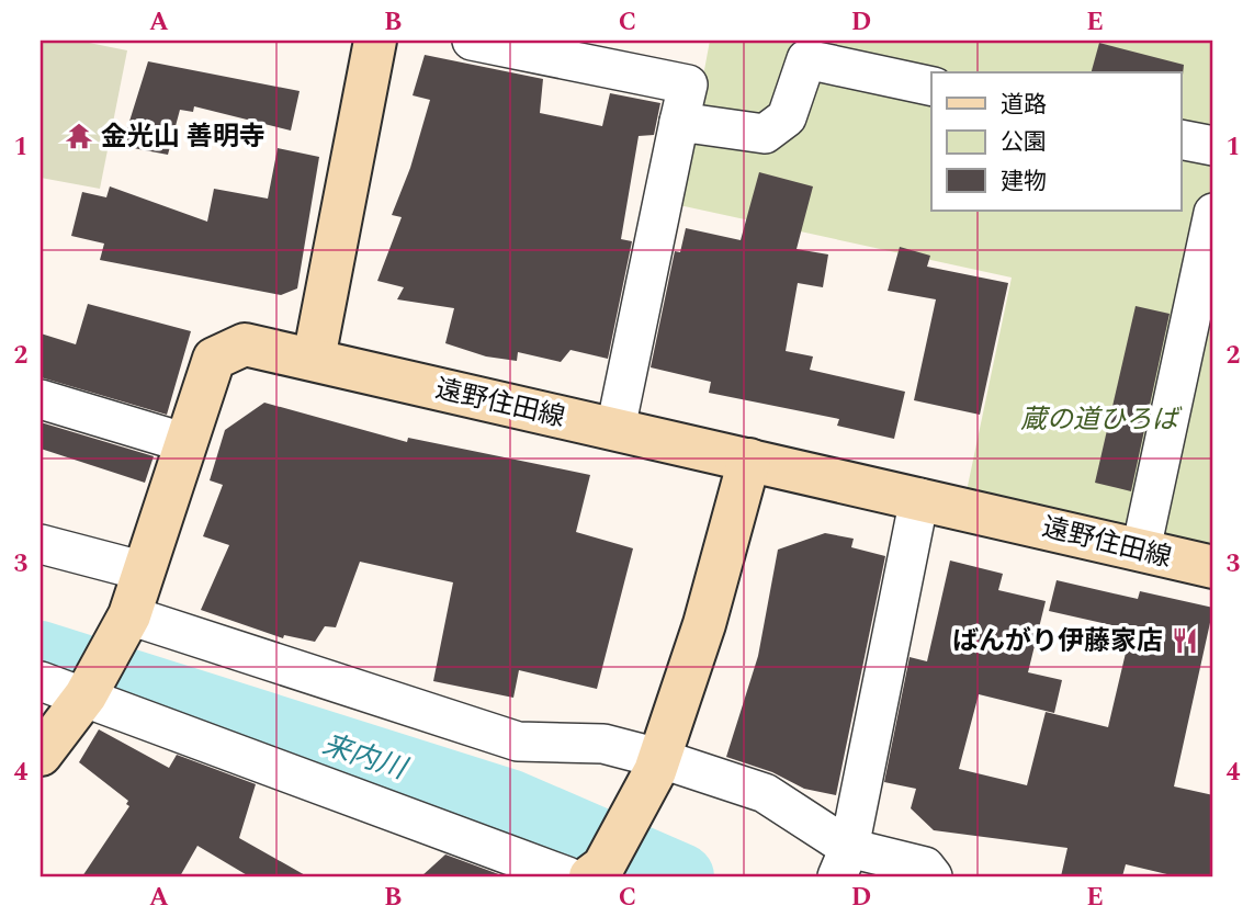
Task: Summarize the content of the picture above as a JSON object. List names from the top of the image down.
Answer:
{
  "streets": {
    "main road": ["遠野住田線"]
  },
  "water": ["来内川"],
  "parks": ["蔵の道ひろば"],
  "places": {
    "temple": ["金光山 善明寺"],
    "restaurant": ["ばんがり伊藤家店"]
  },
  "legend": ["道路", "公園", "建物"],
  "grid": {
    "columns": [
      "A",
      "B",
      "C",
      "D",
      "E"
    ],
    "rows": [
      "1",
      "2",
      "3",
      "4"
    ]
  }
}
